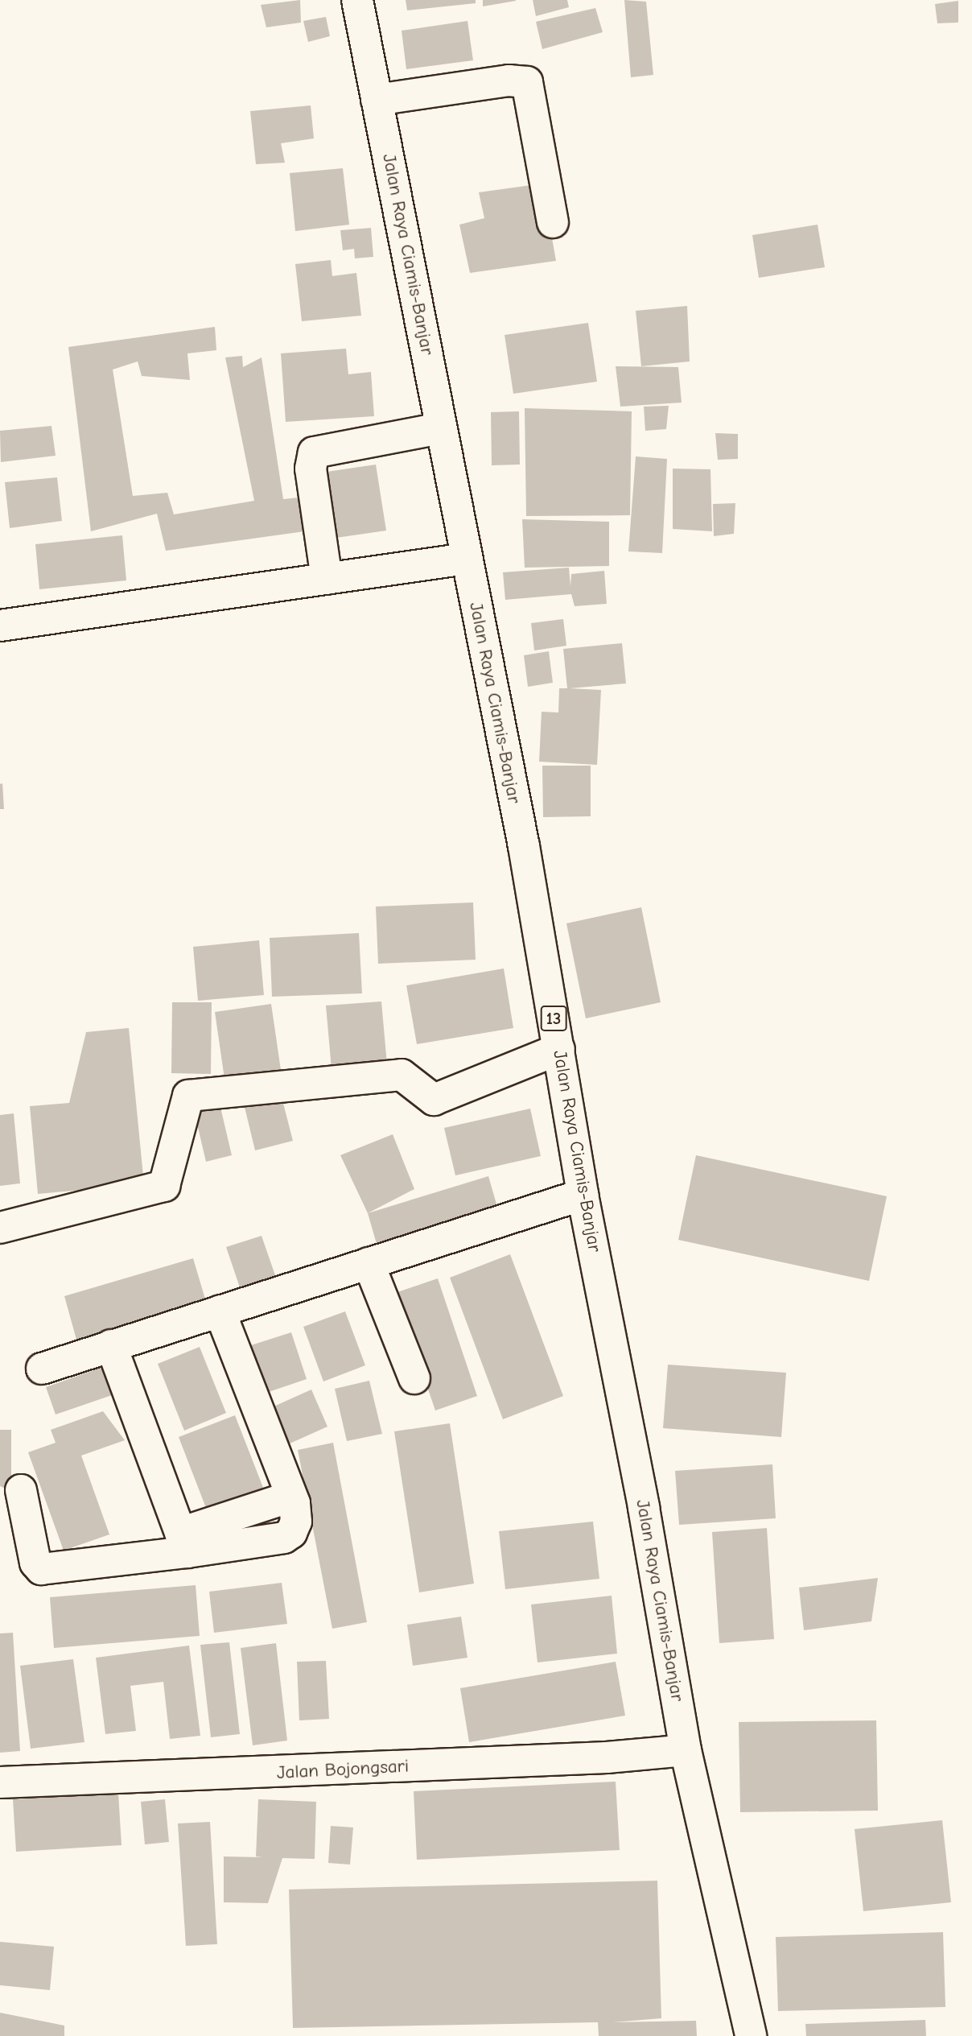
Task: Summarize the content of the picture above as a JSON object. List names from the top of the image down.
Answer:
{
  "streets": {
    "main road": ["Jalan Raya Ciamis-Banjar", "13", "Jalan Bojongsari"]
  },
  "crossings": [
    ["Jalan Raya Ciamis-Banjar", "Jalan Bojongsari"]
  ]
}
